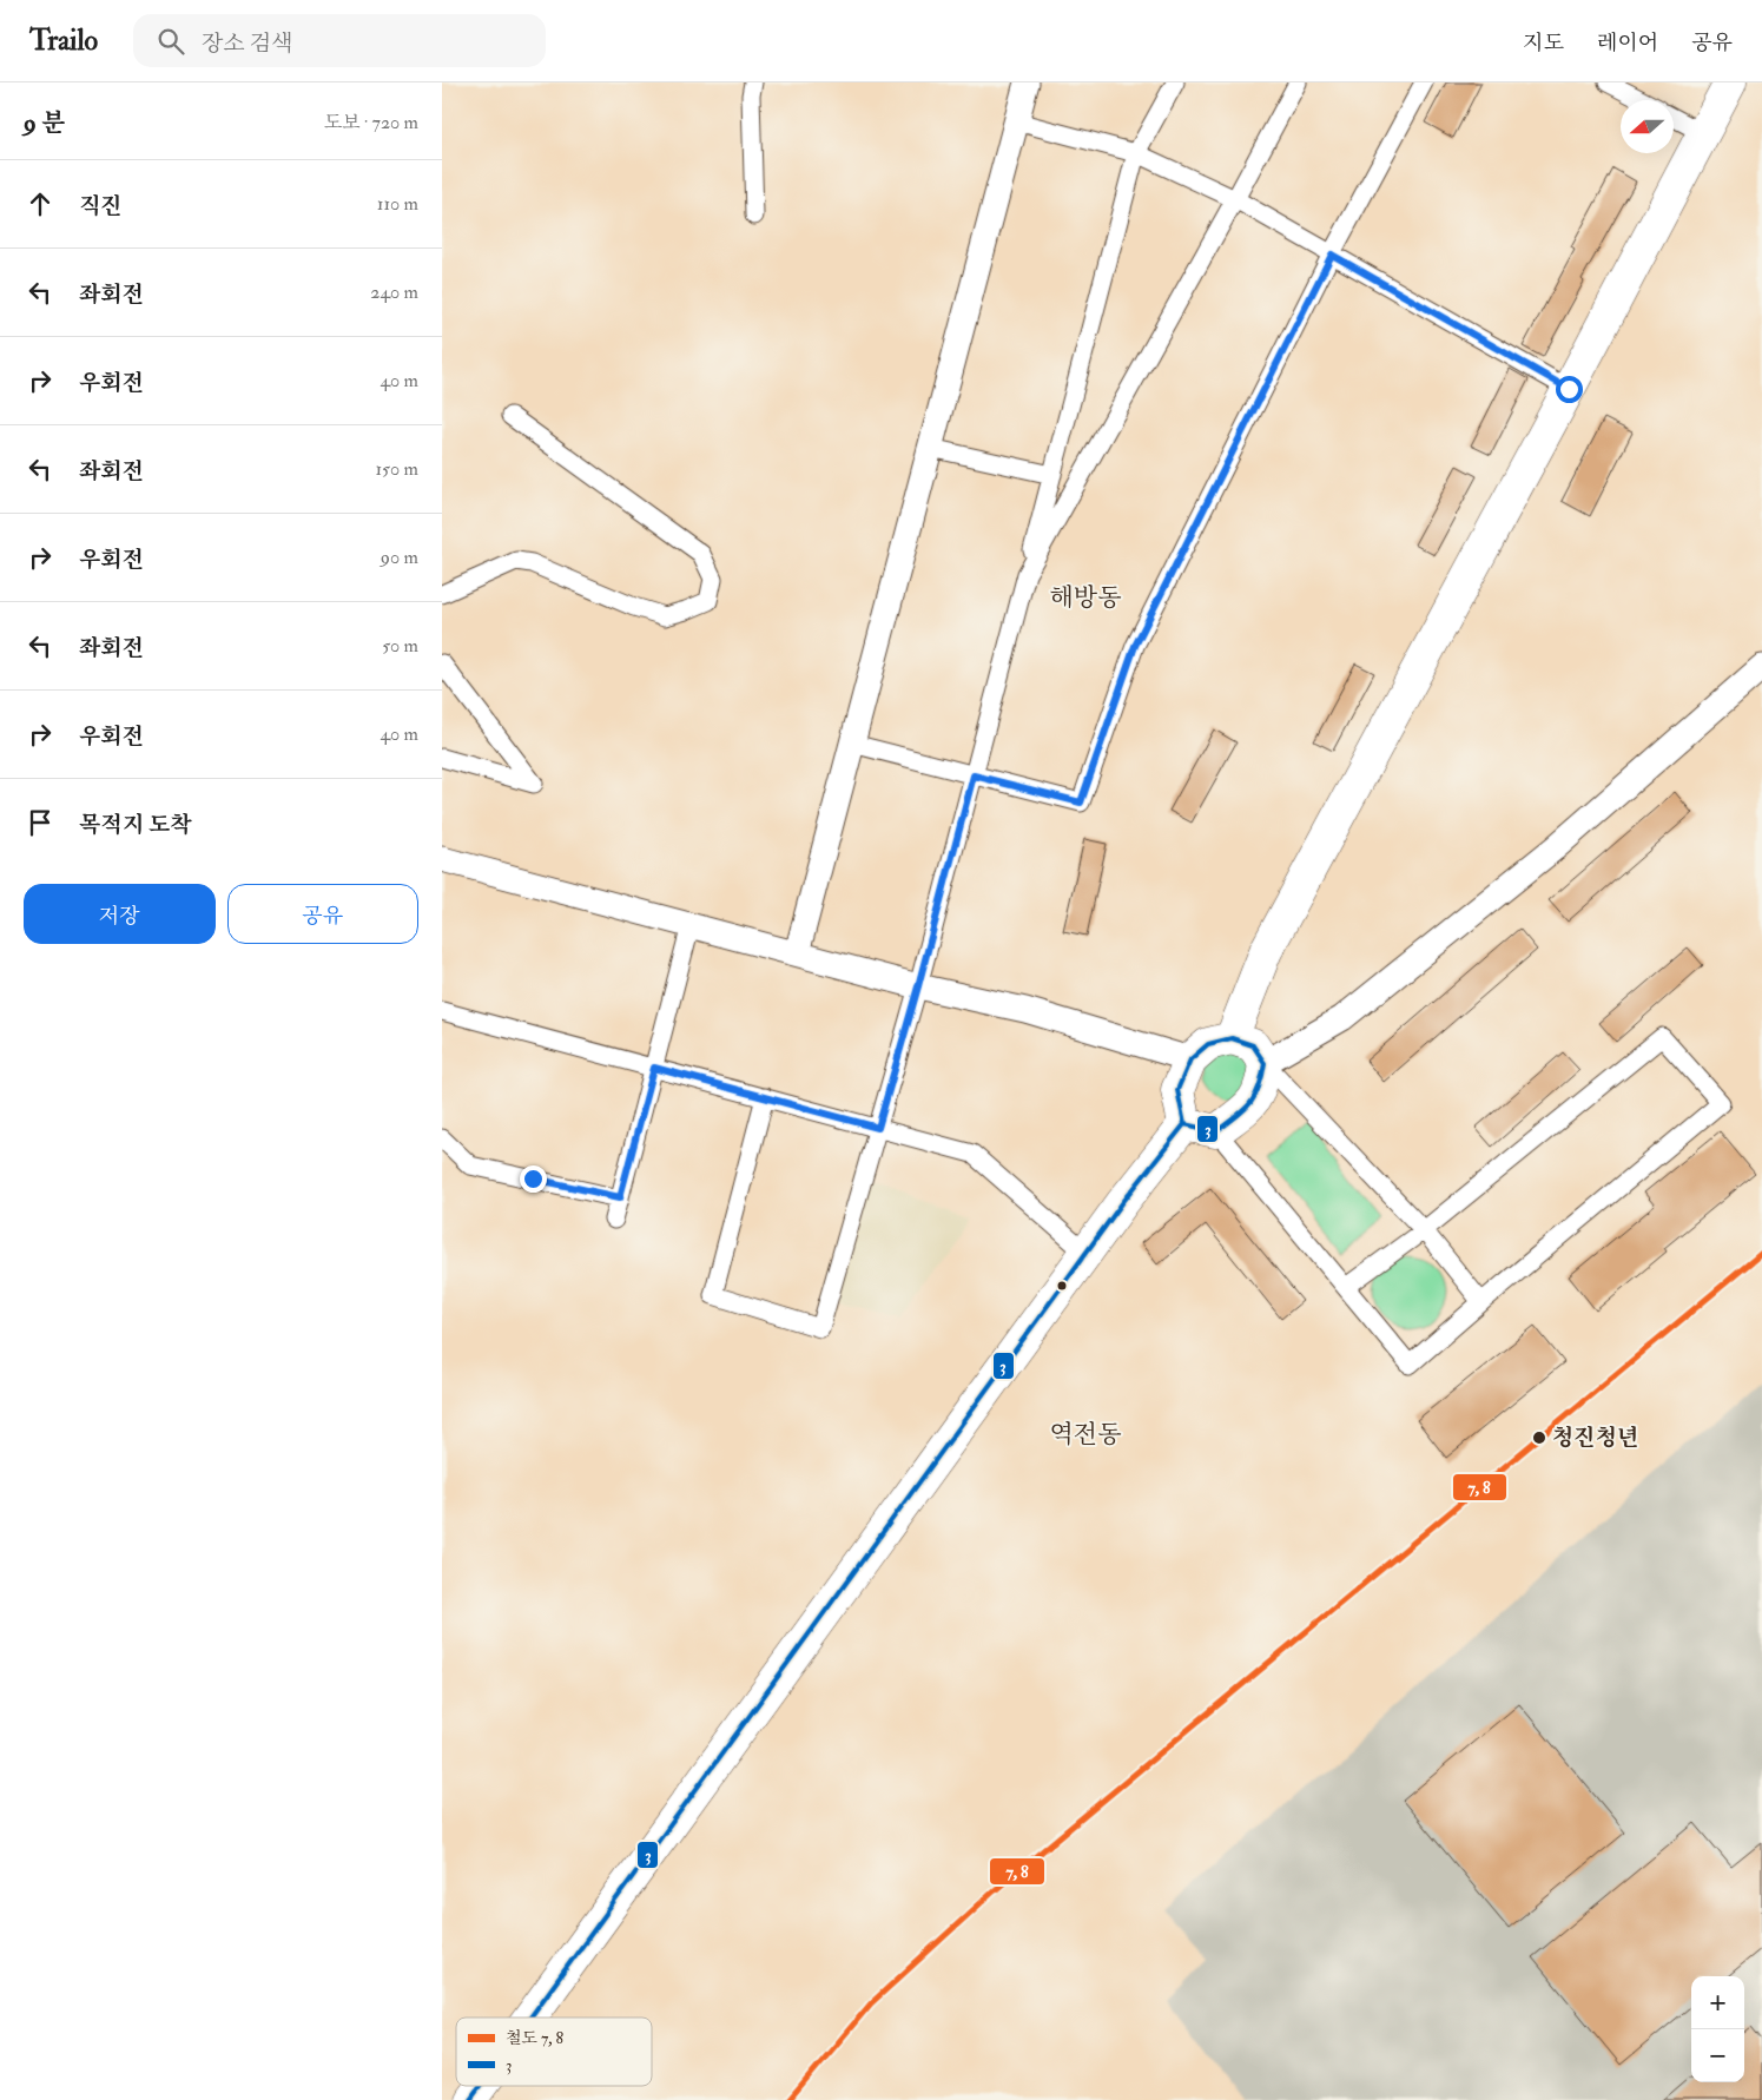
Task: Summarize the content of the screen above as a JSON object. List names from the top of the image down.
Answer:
{
  "districts": ["해방동", "역전동"],
  "places": ["청진청년"],
  "lines": ["transit line 3"],
  "legend": ["철도 7, 8", "3"],
  "north": "left",
  "page": {
    "header": "Trailo",
    "search": "장소 검색",
    "nav": ["지도", "레이어", "공유"],
    "heading": ["9 분", "도보 · 720 m"],
    "list": [
      ["직진", "110 m"],
      ["좌회전", "240 m"],
      ["우회전", "40 m"],
      ["좌회전", "150 m"],
      ["우회전", "90 m"],
      ["좌회전", "50 m"],
      ["우회전", "40 m"],
      "목적지 도착"
    ],
    "buttons": ["저장", "공유"],
    "map_buttons": ["+", "−"]
  }
}
